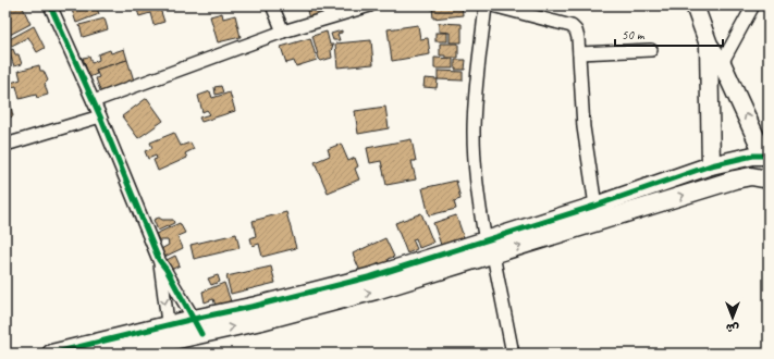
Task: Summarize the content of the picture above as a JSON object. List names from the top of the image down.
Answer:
{
  "scale_bar": "50 m",
  "north": "bottom"
}
